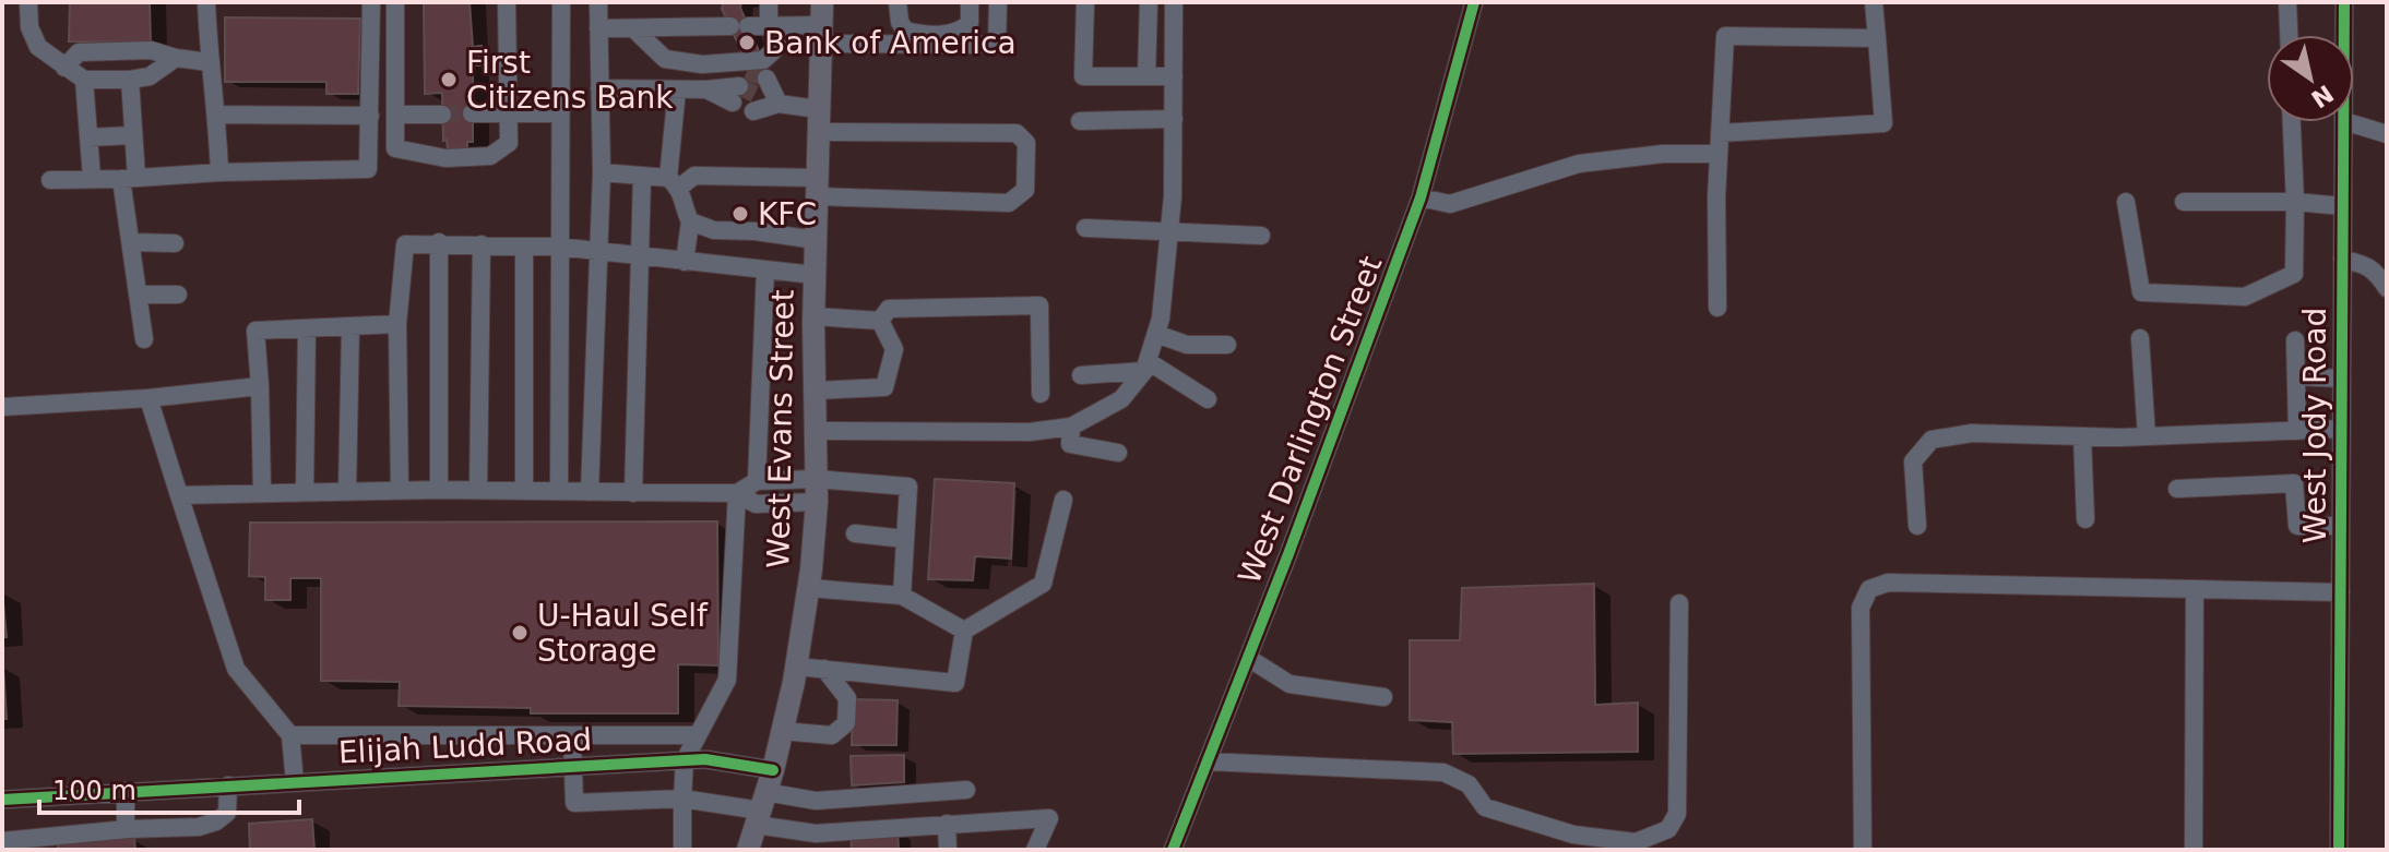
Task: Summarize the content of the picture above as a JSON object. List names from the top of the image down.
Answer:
{
  "streets": {
    "main road": ["West Evans Street"],
    "street": ["West Darlington Street", "West Jody Road", "Elijah Ludd Road"]
  },
  "crossings": [
    ["West Evans Street", "Elijah Ludd Road"]
  ],
  "places": [
    "Bank of America",
    "First Citizens Bank",
    "KFC",
    "U-Haul Self Storage"
  ],
  "scale_bar": "100 m",
  "north": "bottom right"
}
